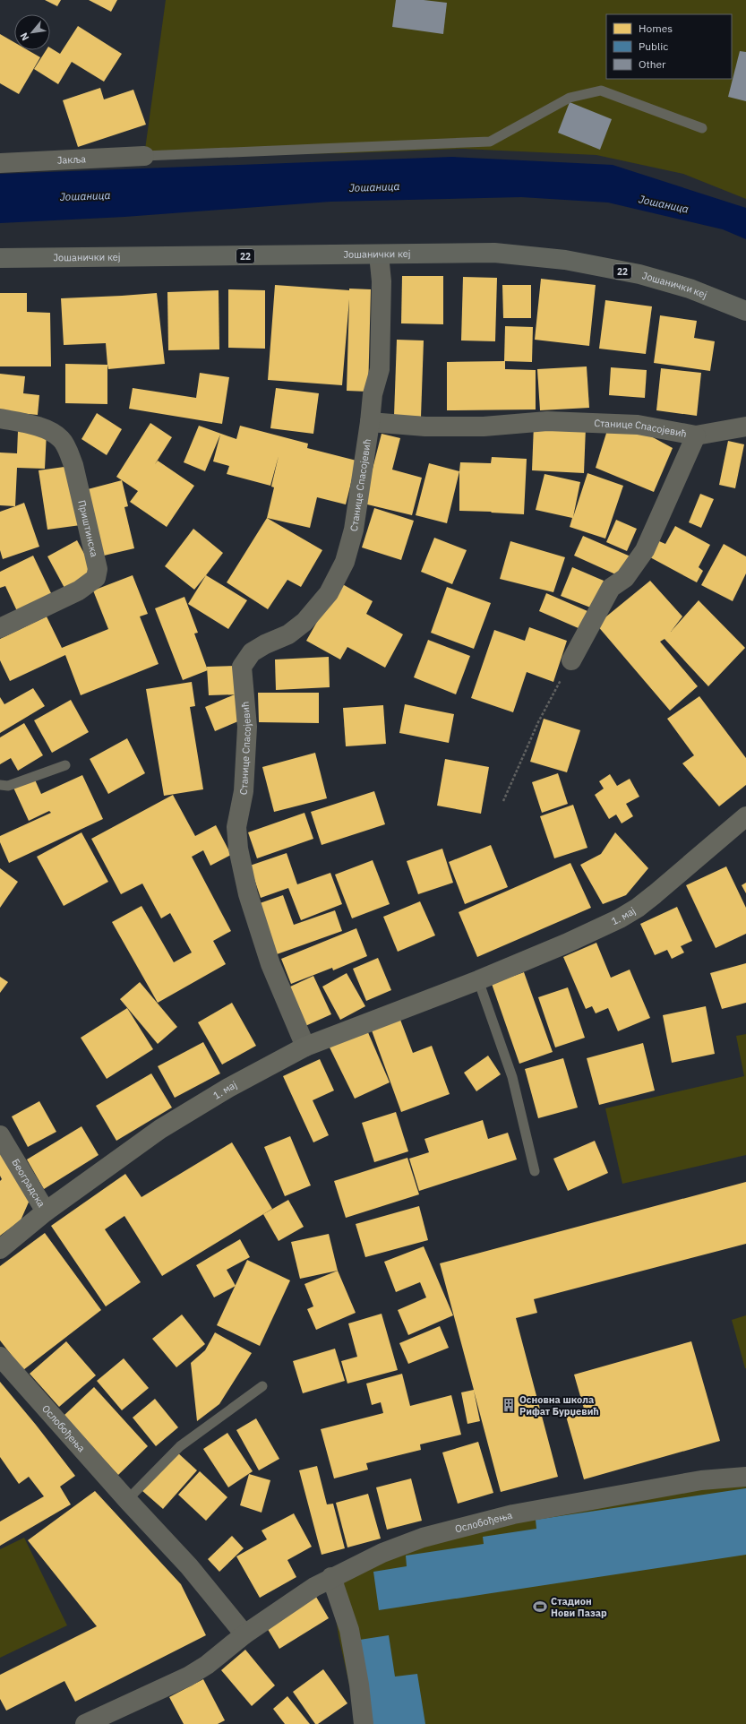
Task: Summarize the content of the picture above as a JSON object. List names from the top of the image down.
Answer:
{
  "streets": {
    "main road": ["Јошанички кеј", "22"],
    "street": [
      "Јакља",
      "Станице Спасојевић",
      "Приштинска",
      "1. мај",
      "Београдска",
      "Ослобођења"
    ]
  },
  "crossings": [
    ["Јошанички кеј", "Станице Спасојевић"],
    ["Станице Спасојевић", "1. мај"],
    ["1. мај", "Београдска"]
  ],
  "water": ["Јошаница"],
  "places": {
    "building": ["Основна школа Рифат Бурџевић"],
    "sports": ["Стадион Нови Пазар"]
  },
  "legend": ["Homes", "Public", "Other"],
  "north": "bottom left"
}
